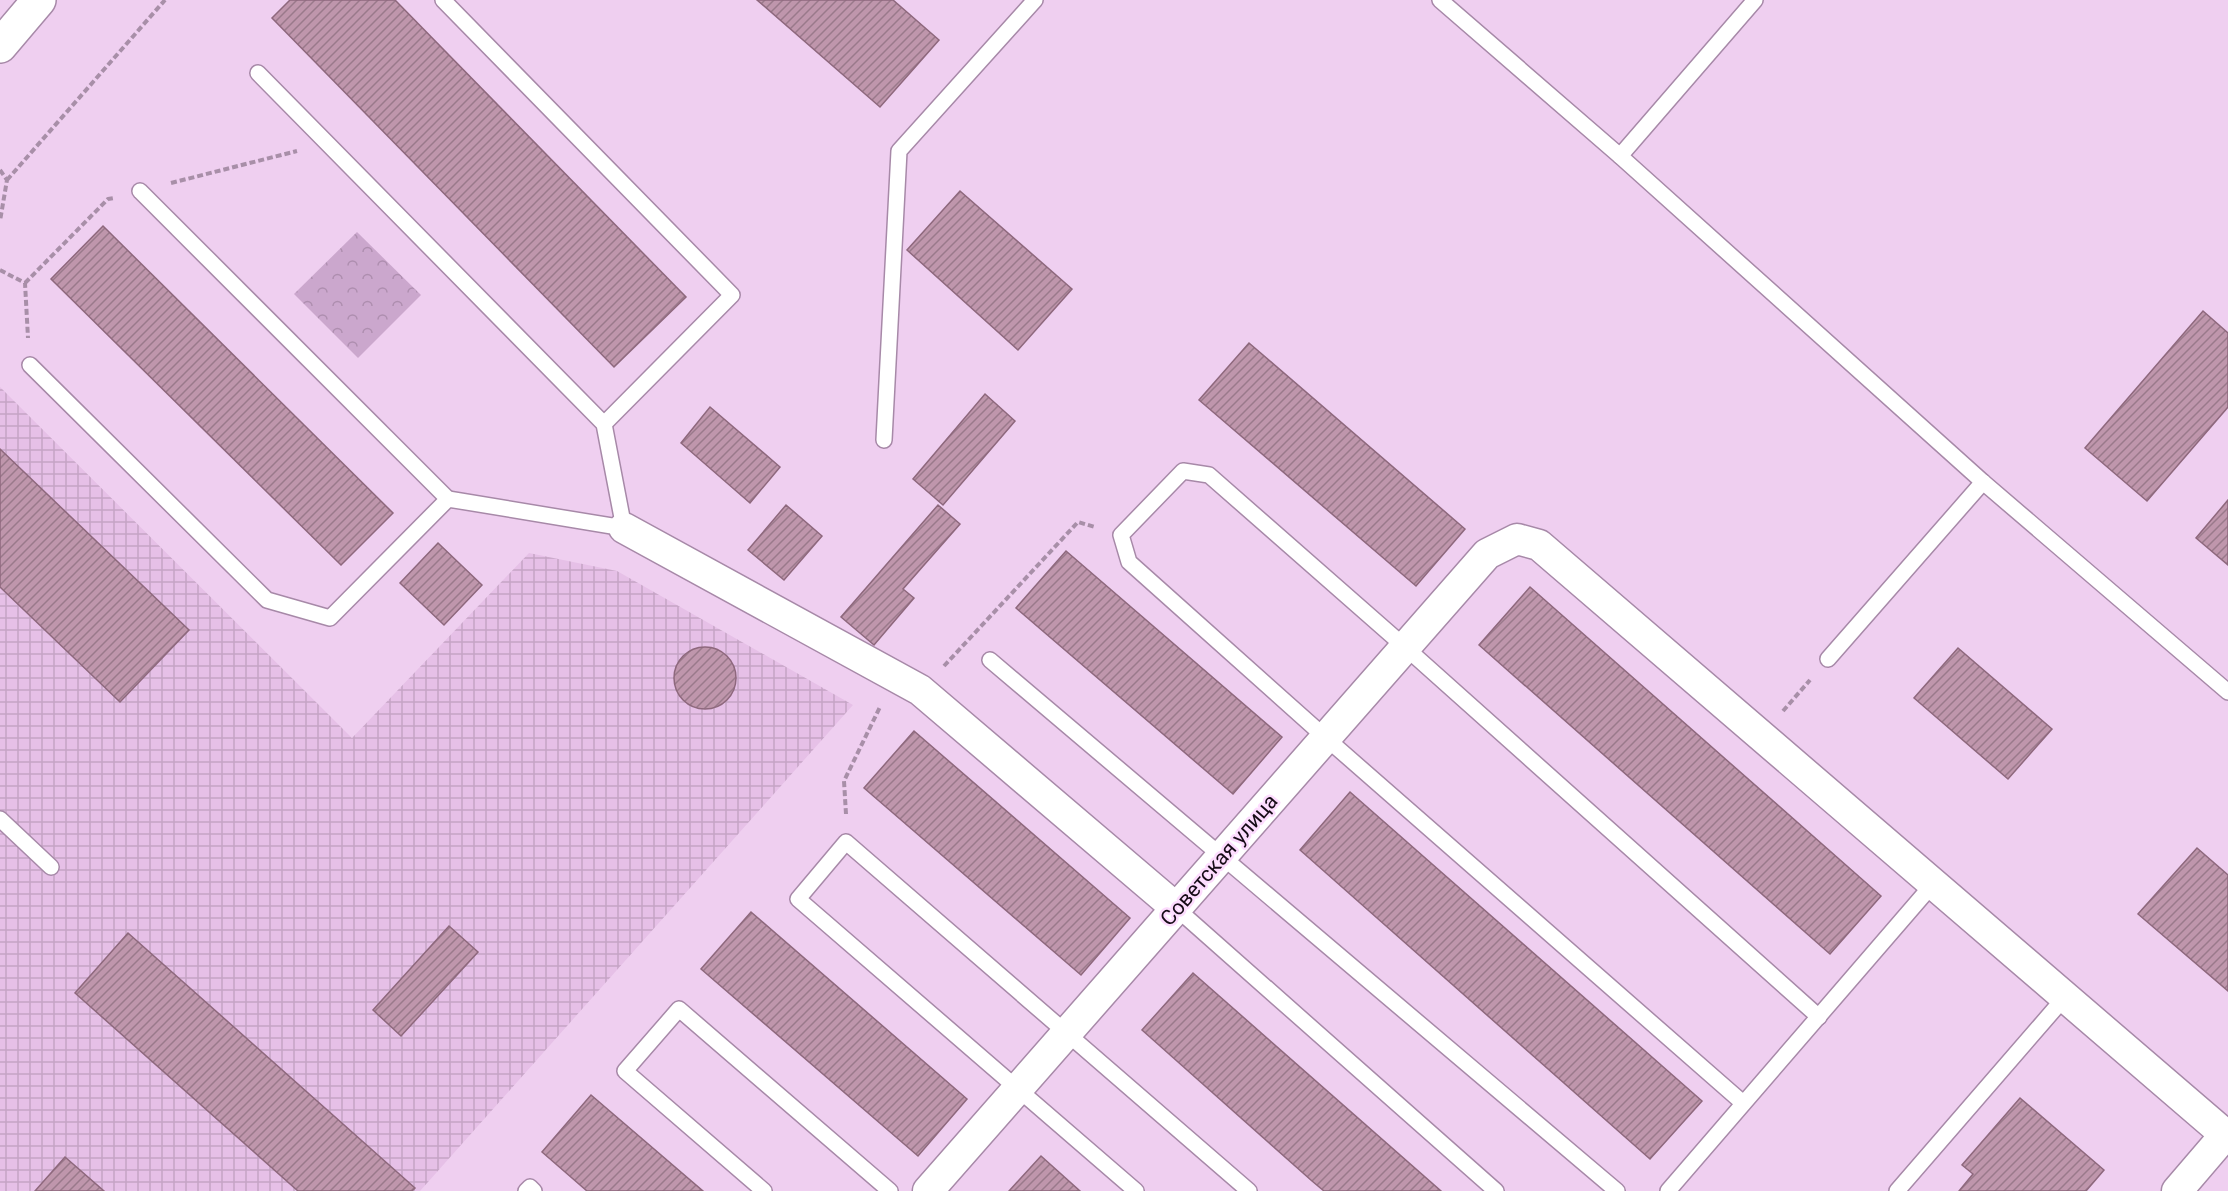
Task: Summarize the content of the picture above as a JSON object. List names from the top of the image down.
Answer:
{
  "streets": {
    "street": ["Советская улица"]
  }
}
